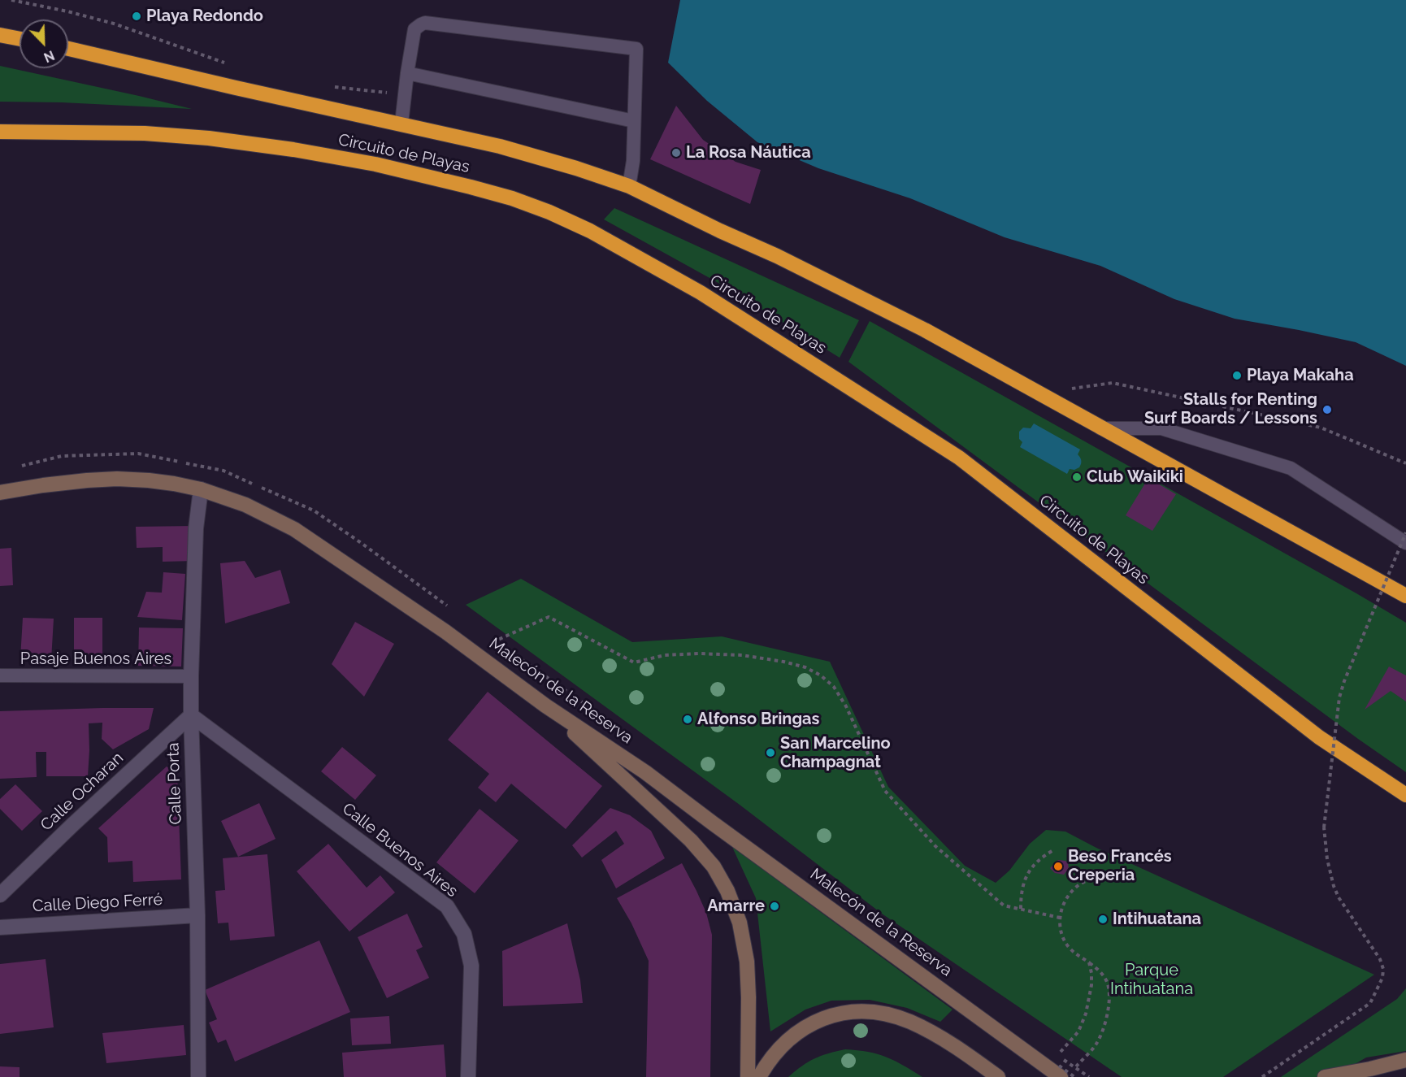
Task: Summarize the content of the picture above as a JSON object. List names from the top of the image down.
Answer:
{
  "streets": {
    "highway": ["Circuito de Playas"],
    "main road": ["Malecón de la Reserva"],
    "street": [
      "Calle Porta",
      "Calle Ocharan",
      "Calle Buenos Aires",
      "Calle Diego Ferré"
    ],
    "lane": ["Pasaje Buenos Aires"]
  },
  "crossings": [
    ["Pasaje Buenos Aires", "Calle Porta"],
    ["Malecón de la Reserva", "Calle Porta"],
    ["Calle Porta", "Calle Ocharan"],
    ["Calle Porta", "Calle Buenos Aires"],
    ["Calle Porta", "Calle Diego Ferré"],
    ["Calle Ocharan", "Calle Buenos Aires"]
  ],
  "parks": ["Parque Intihuatana"],
  "places": [
    "Playa Redondo",
    "La Rosa Náutica",
    "Playa Makaha",
    "Stalls for Renting Surf Boards / Lessons",
    "Club Waikiki",
    "Alfonso Bringas",
    "San Marcelino Champagnat",
    "Beso Francés Creperia",
    "Amarre",
    "Intihuatana"
  ],
  "north": "bottom right"
}
